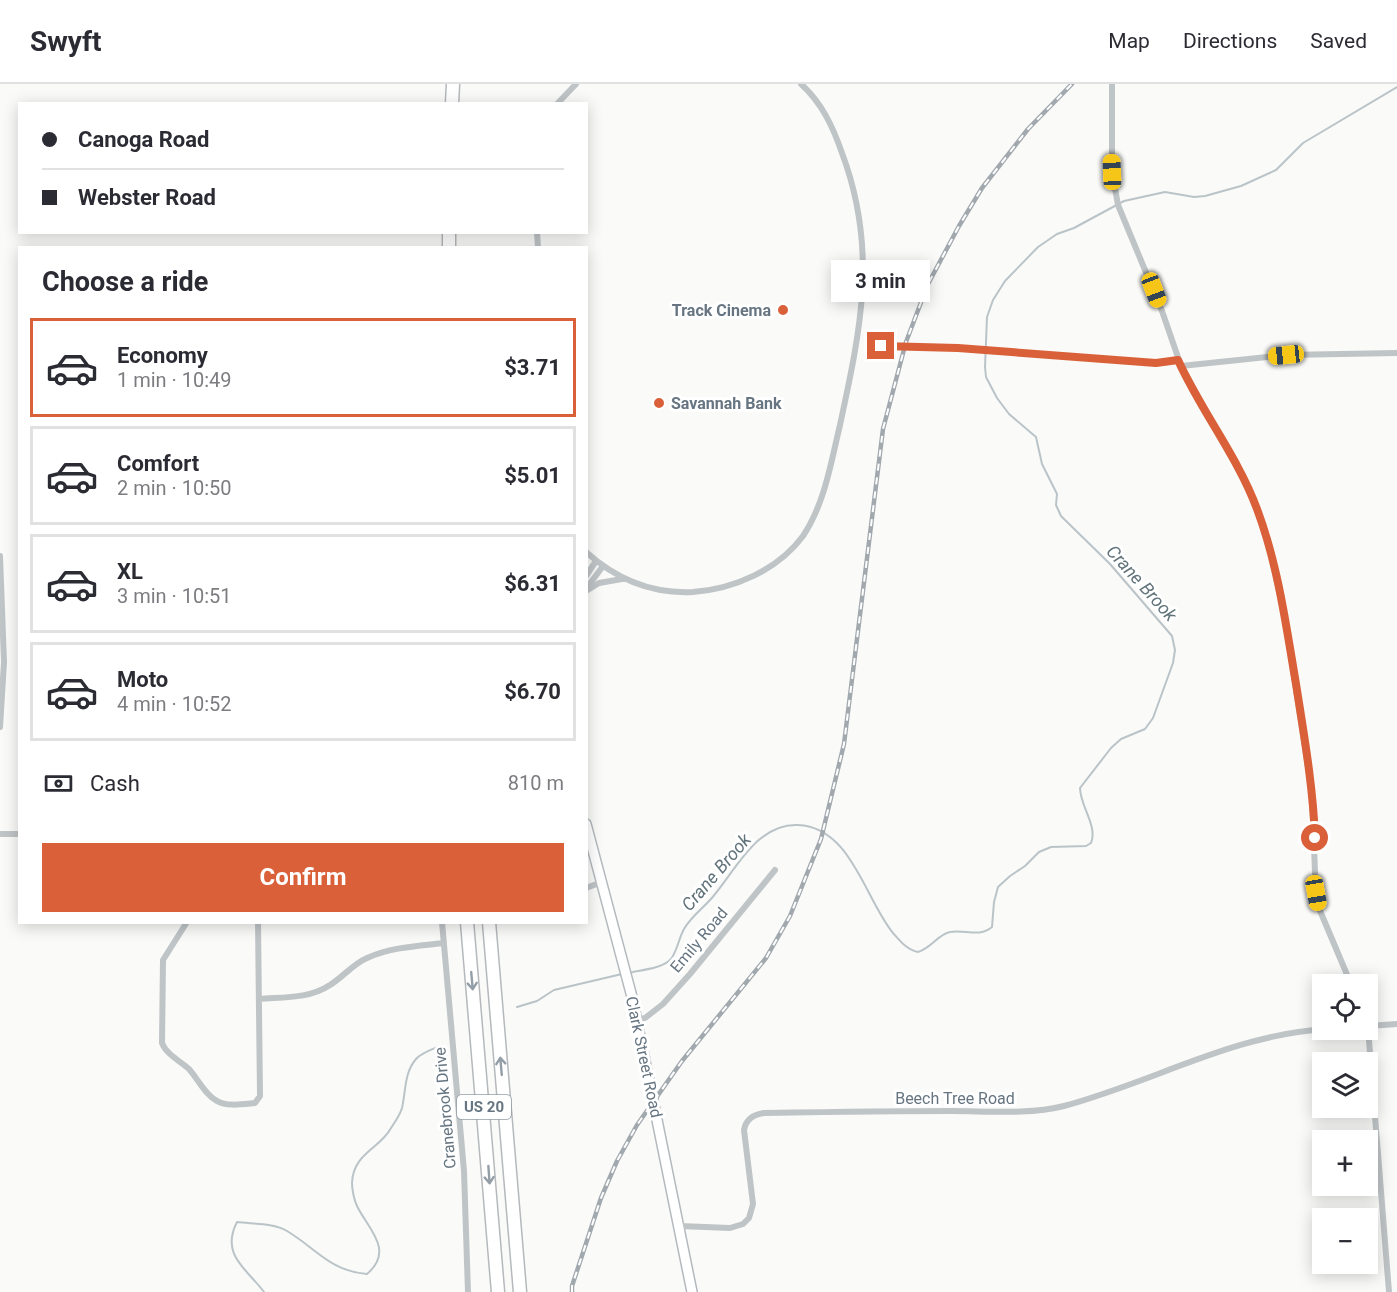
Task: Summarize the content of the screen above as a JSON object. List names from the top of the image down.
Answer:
{
  "streets": {
    "highway": ["US 20"],
    "street": [
      "Emily Road",
      "Clark Street Road",
      "Beech Tree Road",
      "Cranebrook Drive"
    ]
  },
  "crossings": [
    ["Emily Road", "Clark Street Road"],
    ["Clark Street Road", "Beech Tree Road"]
  ],
  "water": ["Crane Brook"],
  "places": ["Track Cinema", "Savannah Bank"],
  "page": {
    "header": "Swyft",
    "nav": ["Map", "Directions", "Saved"],
    "banner": ["Canoga Road", "Webster Road"],
    "heading": "Choose a ride",
    "bubble": "3 min",
    "list": [
      {
        "name": "Economy",
        "note": "1 min · 10:49",
        "value": "$3.71"
      },
      {
        "name": "Comfort",
        "note": "2 min · 10:50",
        "value": "$5.01"
      },
      {
        "name": "XL",
        "note": "3 min · 10:51",
        "value": "$6.31"
      },
      {
        "name": "Moto",
        "note": "4 min · 10:52",
        "value": "$6.70"
      }
    ],
    "pay": ["Cash", "810 m"],
    "buttons": "Confirm",
    "map_buttons": ["+", "−"]
  }
}
